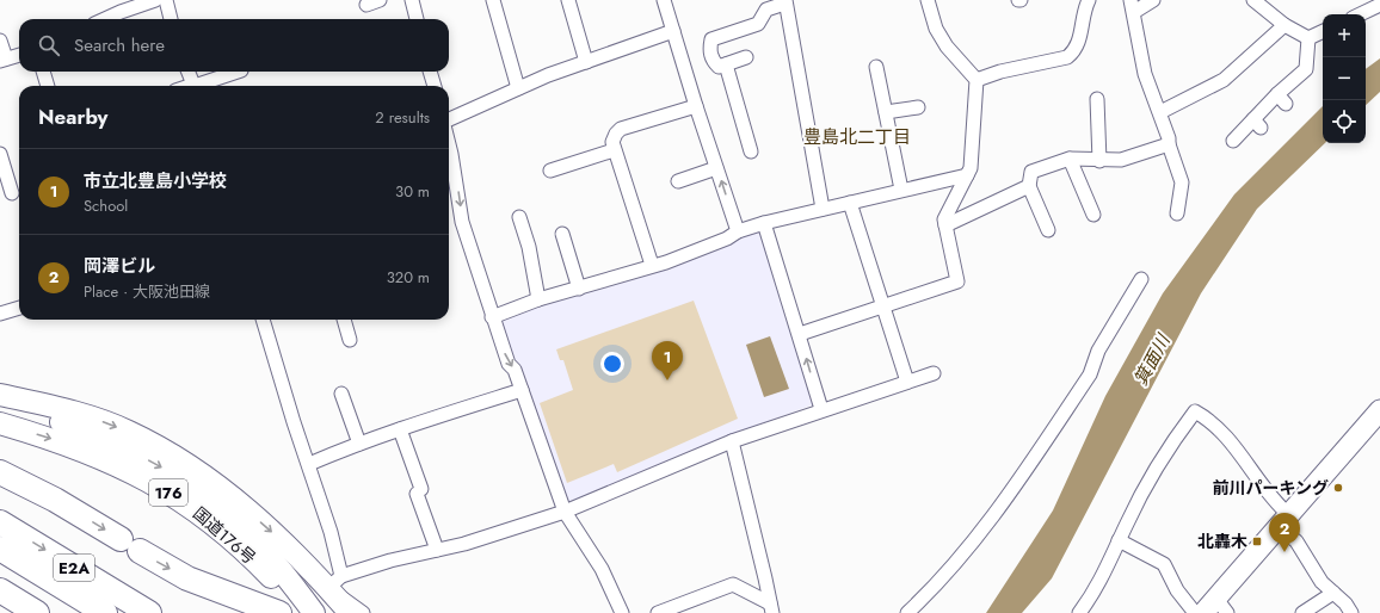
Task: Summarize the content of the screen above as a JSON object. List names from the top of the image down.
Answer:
{
  "streets": {
    "highway": ["176", "国道176号", "E2A"]
  },
  "districts": ["豊島北二丁目"],
  "water": ["箕面川"],
  "places": {
    "other": ["前川パーキング"],
    "transit": ["北轟木"]
  },
  "page": {
    "map_buttons": ["+", "−"],
    "search": "Search here",
    "heading": ["Nearby", "2 results"],
    "list": [
      {
        "mark": "1",
        "name": "市立北豊島小学校",
        "note": "School",
        "value": "30 m"
      },
      {
        "mark": "2",
        "name": "岡澤ビル",
        "note": "Place · 大阪池田線",
        "value": "320 m"
      }
    ],
    "pins": ["1", "2"]
  }
}
